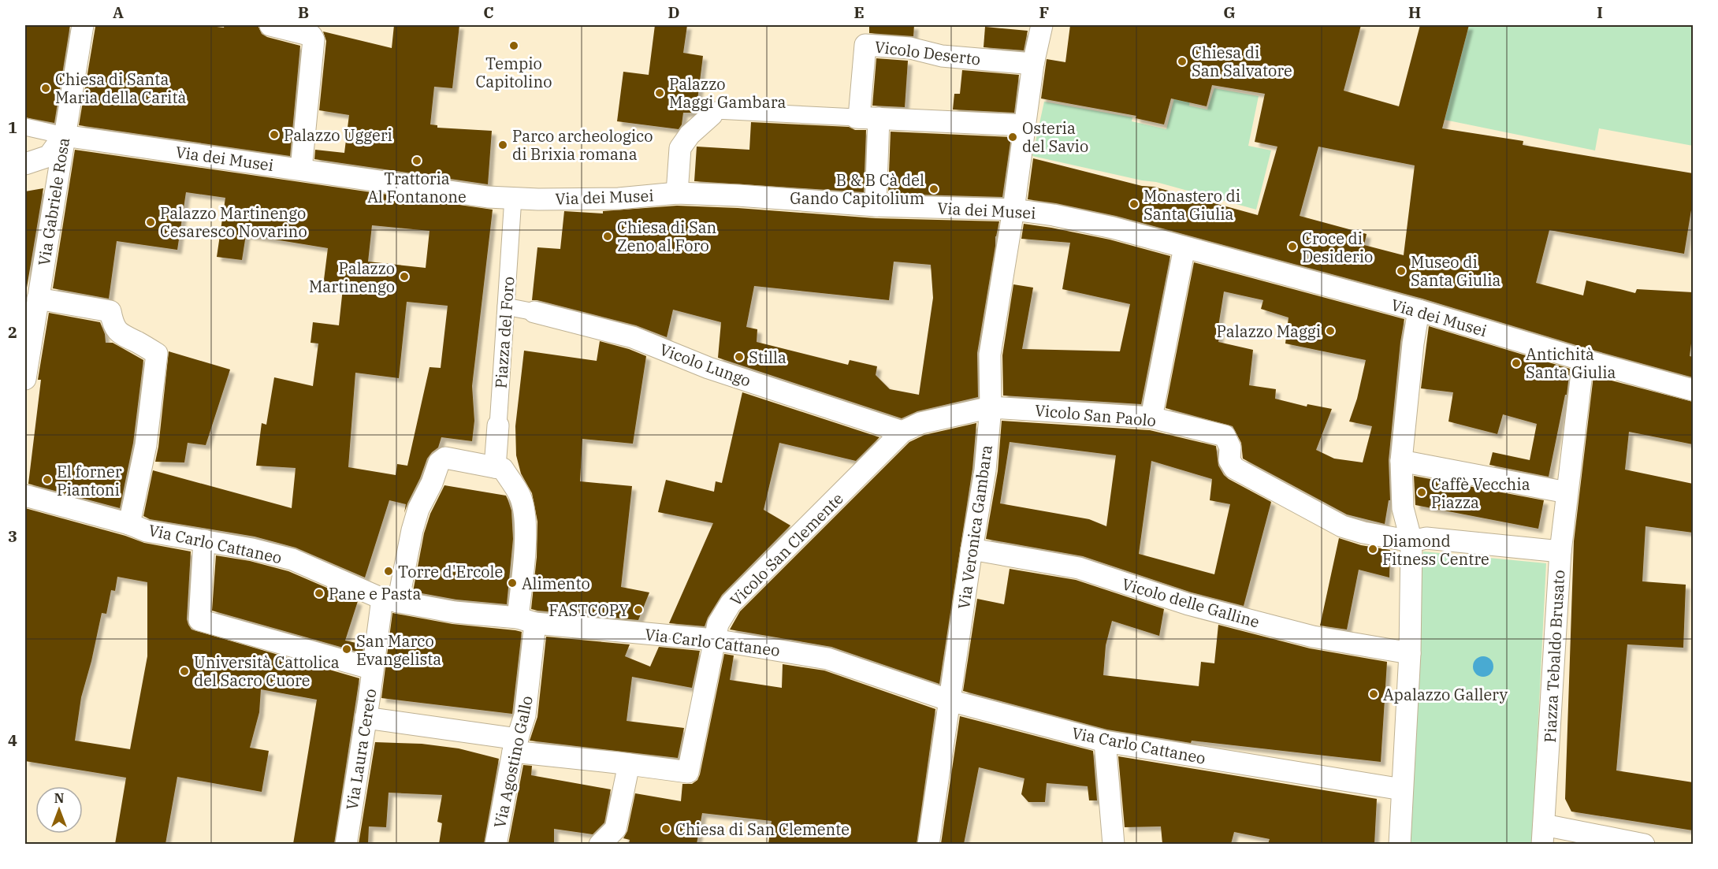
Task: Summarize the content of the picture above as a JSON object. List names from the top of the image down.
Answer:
{
  "streets": {
    "street": [
      "Vicolo Deserto",
      "Via dei Musei",
      "Via Gabriele Rosa",
      "Piazza del Foro",
      "Vicolo Lungo",
      "Vicolo San Paolo",
      "Via Veronica Gambara",
      "Via Carlo Cattaneo",
      "Vicolo San Clemente",
      "Vicolo delle Galline",
      "Piazza Tebaldo Brusato",
      "Via Laura Cereto",
      "Via Agostino Gallo"
    ]
  },
  "crossings": [
    ["Vicolo Deserto", "Via Veronica Gambara"],
    ["Via dei Musei", "Via Gabriele Rosa"],
    ["Via dei Musei", "Piazza del Foro"],
    ["Via dei Musei", "Via Veronica Gambara"],
    ["Piazza del Foro", "Vicolo Lungo"],
    ["Piazza del Foro", "Via Laura Cereto"],
    ["Piazza del Foro", "Via Agostino Gallo"],
    ["Vicolo Lungo", "Vicolo San Clemente"],
    ["Vicolo San Paolo", "Via Veronica Gambara"],
    ["Vicolo San Paolo", "Vicolo San Clemente"],
    ["Vicolo San Paolo", "Piazza Tebaldo Brusato"],
    ["Via Veronica Gambara", "Via Carlo Cattaneo"],
    ["Via Veronica Gambara", "Vicolo San Clemente"],
    ["Via Veronica Gambara", "Vicolo delle Galline"],
    ["Via Carlo Cattaneo", "Vicolo San Clemente"],
    ["Via Carlo Cattaneo", "Via Laura Cereto"],
    ["Via Carlo Cattaneo", "Via Agostino Gallo"],
    ["Vicolo San Clemente", "Via Laura Cereto"],
    ["Vicolo San Clemente", "Via Agostino Gallo"],
    ["Via Laura Cereto", "Via Agostino Gallo"]
  ],
  "places": [
    "Tempio Capitolino",
    "Chiesa di San Salvatore",
    "Chiesa di Santa Maria della Carità",
    "Palazzo Maggi Gambara",
    "Palazzo Uggeri",
    "Osteria del Savio",
    "Parco archeologico di Brixia romana",
    "Trattoria Al Fontanone",
    "B & B Cà del Gando Capitolium",
    "Monastero di Santa Giulia",
    "Palazzo Martinengo Cesaresco Novarino",
    "Chiesa di San Zeno al Foro",
    "Croce di Desiderio",
    "Museo di Santa Giulia",
    "Palazzo Martinengo",
    "Palazzo Maggi",
    "Stilla",
    "Antichità Santa Giulia",
    "El forner Piantoni",
    "Caffè Vecchia Piazza",
    "Diamond Fitness Centre",
    "Torre d'Ercole",
    "Alimento",
    "Pane e Pasta",
    "FASTCOPY",
    "San Marco Evangelista",
    "Università Cattolica del Sacro Cuore",
    "Apalazzo Gallery",
    "Chiesa di San Clemente"
  ],
  "north": "top",
  "grid": {
    "columns": [
      "A",
      "B",
      "C",
      "D",
      "E",
      "F",
      "G",
      "H",
      "I"
    ],
    "rows": [
      "1",
      "2",
      "3",
      "4"
    ]
  }
}
